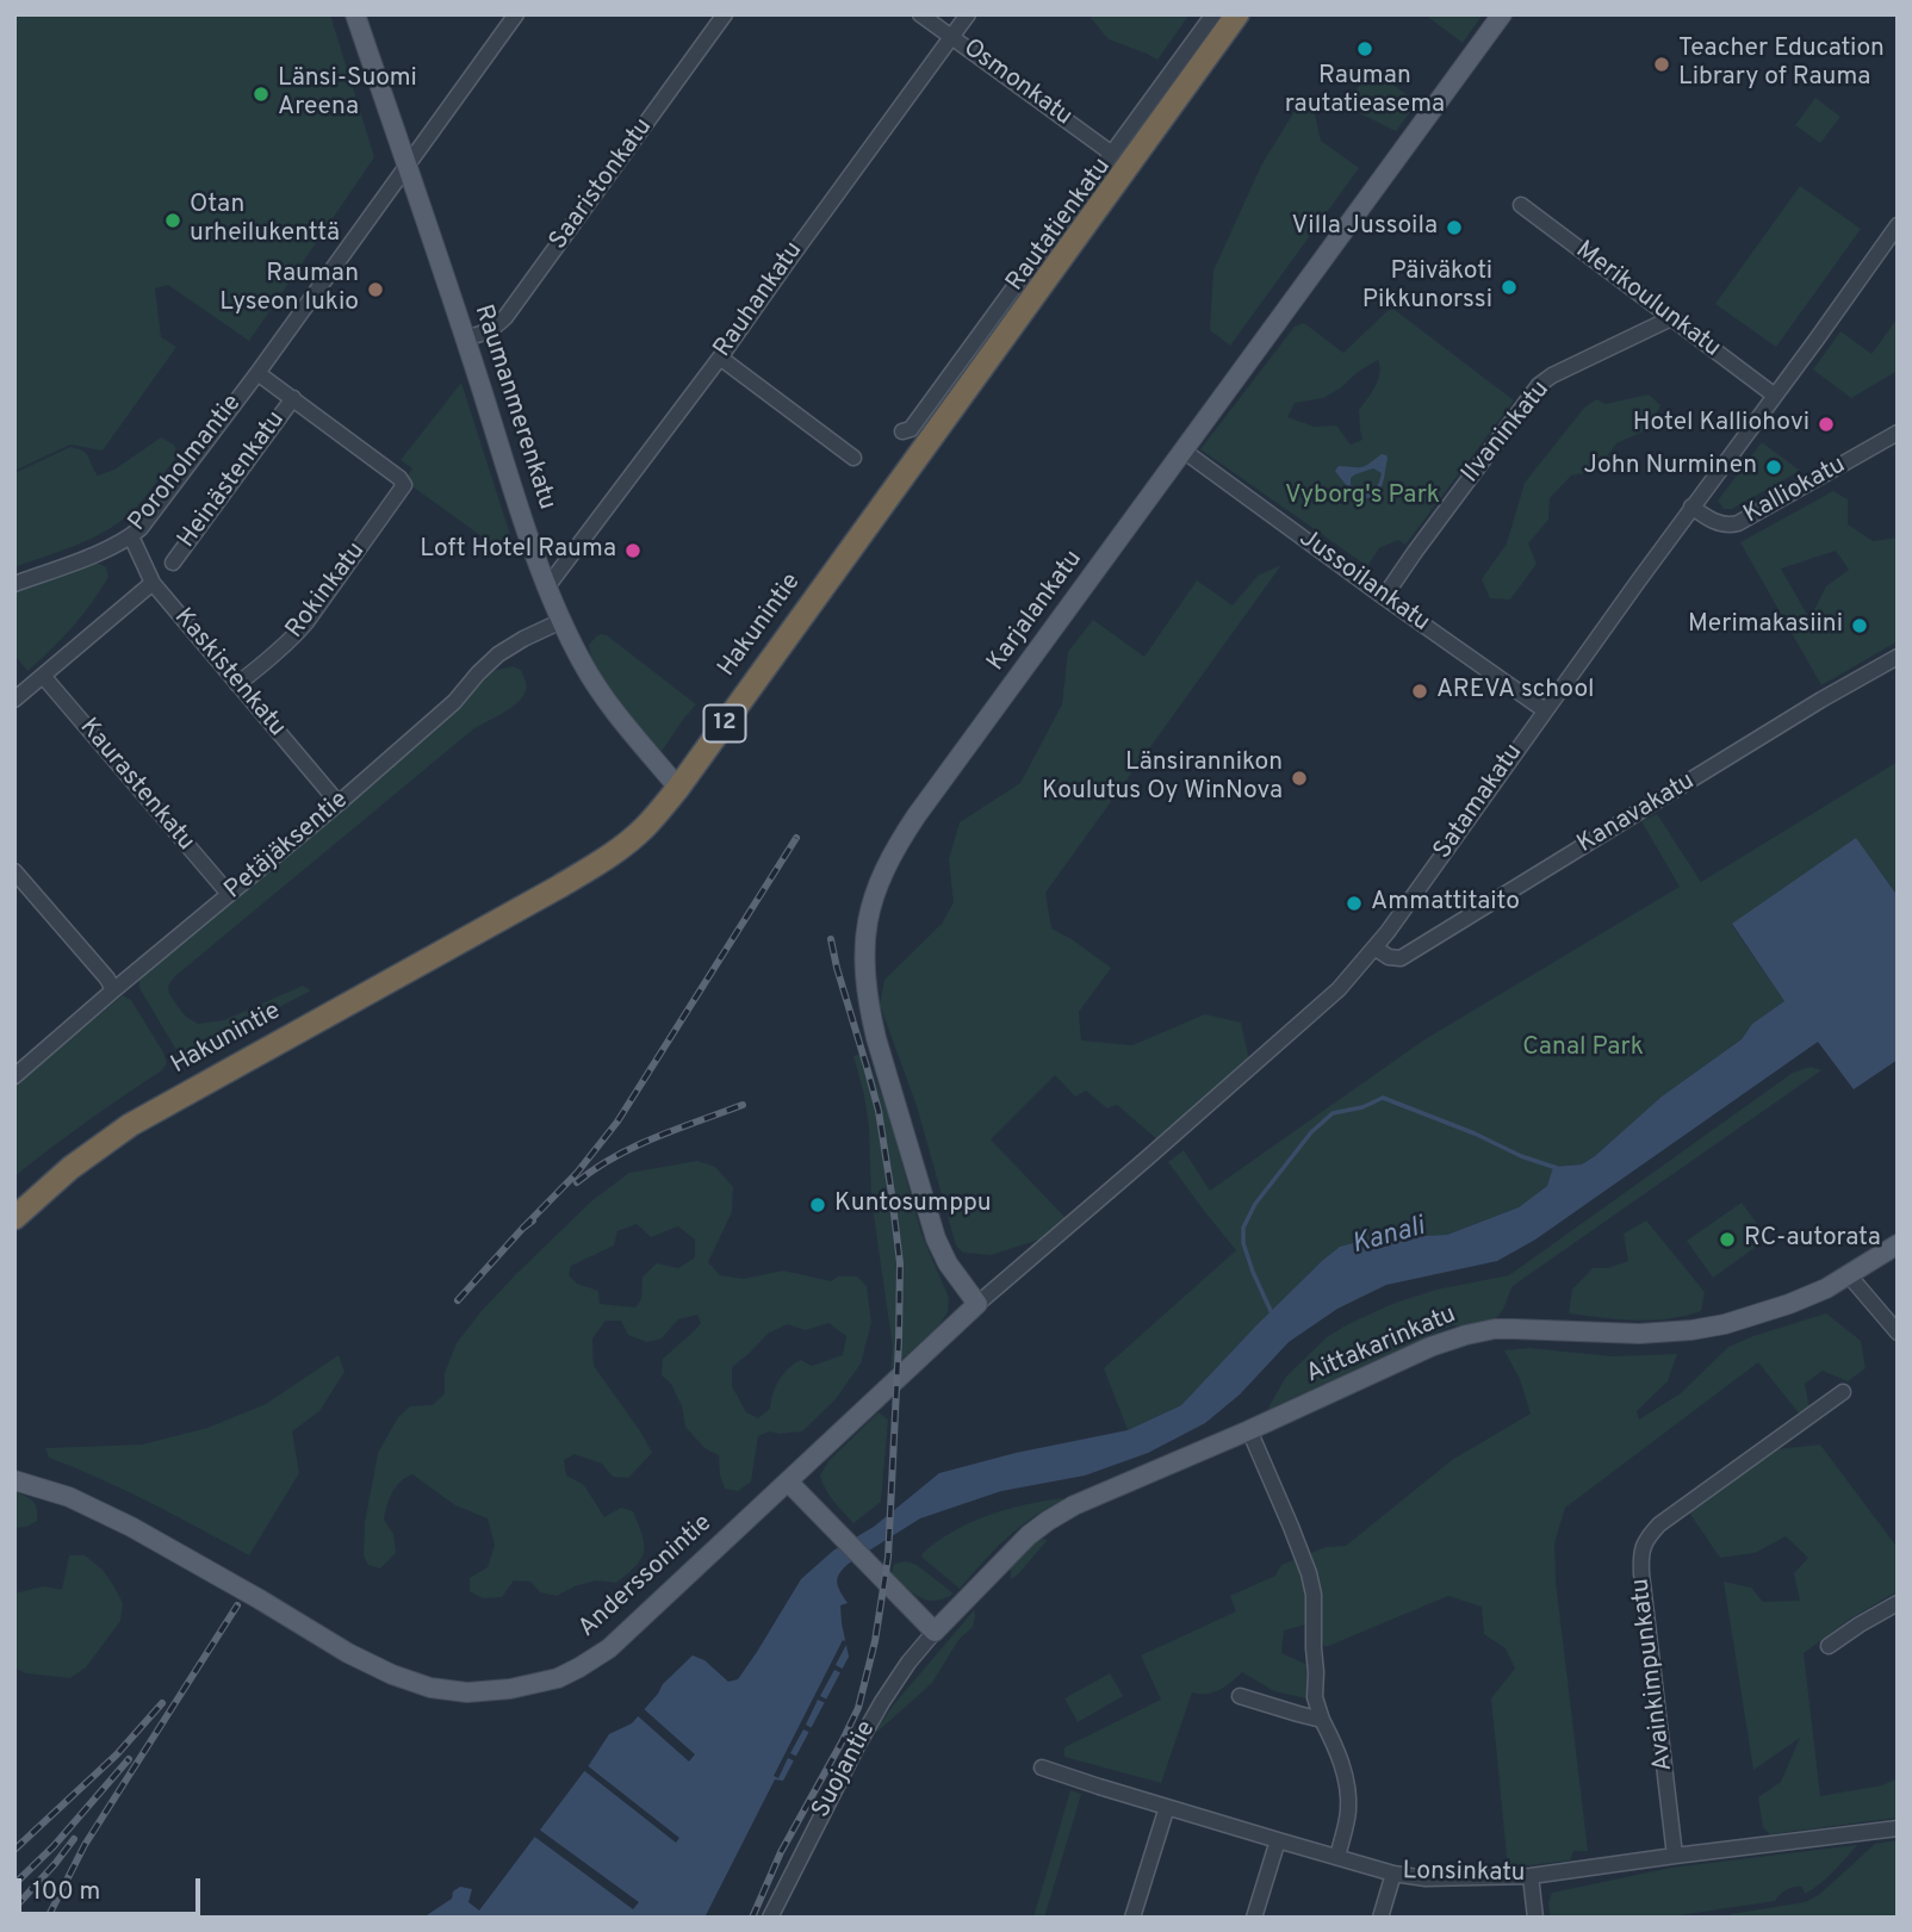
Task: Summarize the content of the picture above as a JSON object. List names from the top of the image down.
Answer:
{
  "streets": {
    "highway": ["Hakunintie", "12"],
    "main road": [
      "Raumanmerenkatu",
      "Karjalankatu",
      "Aittakarinkatu",
      "Anderssonintie"
    ],
    "street": [
      "Osmonkatu",
      "Saaristonkatu",
      "Rautatienkatu",
      "Rauhankatu",
      "Merikoulunkatu",
      "Ilvaninkatu",
      "Poroholmantie",
      "Heinästenkatu",
      "Kalliokatu",
      "Jussoilankatu",
      "Rokinkatu",
      "Kaskistenkatu",
      "Kaurastenkatu",
      "Satamakatu",
      "Kanavakatu",
      "Petäjäksentie",
      "Avainkimpunkatu",
      "Suojantie",
      "Lonsinkatu"
    ]
  },
  "crossings": [
    ["Osmonkatu", "Rautatienkatu"],
    ["Osmonkatu", "Rauhankatu"],
    ["Saaristonkatu", "Raumanmerenkatu"],
    ["Rauhankatu", "Raumanmerenkatu"],
    ["Merikoulunkatu", "Ilvaninkatu"],
    ["Merikoulunkatu", "Satamakatu"],
    ["Raumanmerenkatu", "Poroholmantie"],
    ["Raumanmerenkatu", "Hakunintie"],
    ["Raumanmerenkatu", "Petäjäksentie"],
    ["Ilvaninkatu", "Jussoilankatu"],
    ["Poroholmantie", "Kaskistenkatu"],
    ["Heinästenkatu", "Rokinkatu"],
    ["Kalliokatu", "Satamakatu"],
    ["Jussoilankatu", "Karjalankatu"],
    ["Jussoilankatu", "Satamakatu"],
    ["Rokinkatu", "Kaskistenkatu"],
    ["Karjalankatu", "Satamakatu"],
    ["Karjalankatu", "Anderssonintie"],
    ["Kaskistenkatu", "Petäjäksentie"],
    ["Kaurastenkatu", "Petäjäksentie"],
    ["Satamakatu", "Kanavakatu"],
    ["Satamakatu", "Anderssonintie"],
    ["Aittakarinkatu", "Suojantie"],
    ["Avainkimpunkatu", "Lonsinkatu"]
  ],
  "water": ["Kanali"],
  "parks": ["Vyborg's Park", "Canal Park"],
  "places": [
    "Rauman rautatieasema",
    "Teacher Education Library of Rauma",
    "Länsi-Suomi Areena",
    "Otan urheilukenttä",
    "Villa Jussoila",
    "Päiväkoti Pikkunorssi",
    "Rauman Lyseon lukio",
    "Hotel Kalliohovi",
    "John Nurminen",
    "Loft Hotel Rauma",
    "Merimakasiini",
    "AREVA school",
    "Länsirannikon Koulutus Oy WinNova",
    "Ammattitaito",
    "Kuntosumppu",
    "RC-autorata"
  ],
  "scale_bar": "100 m"
}
